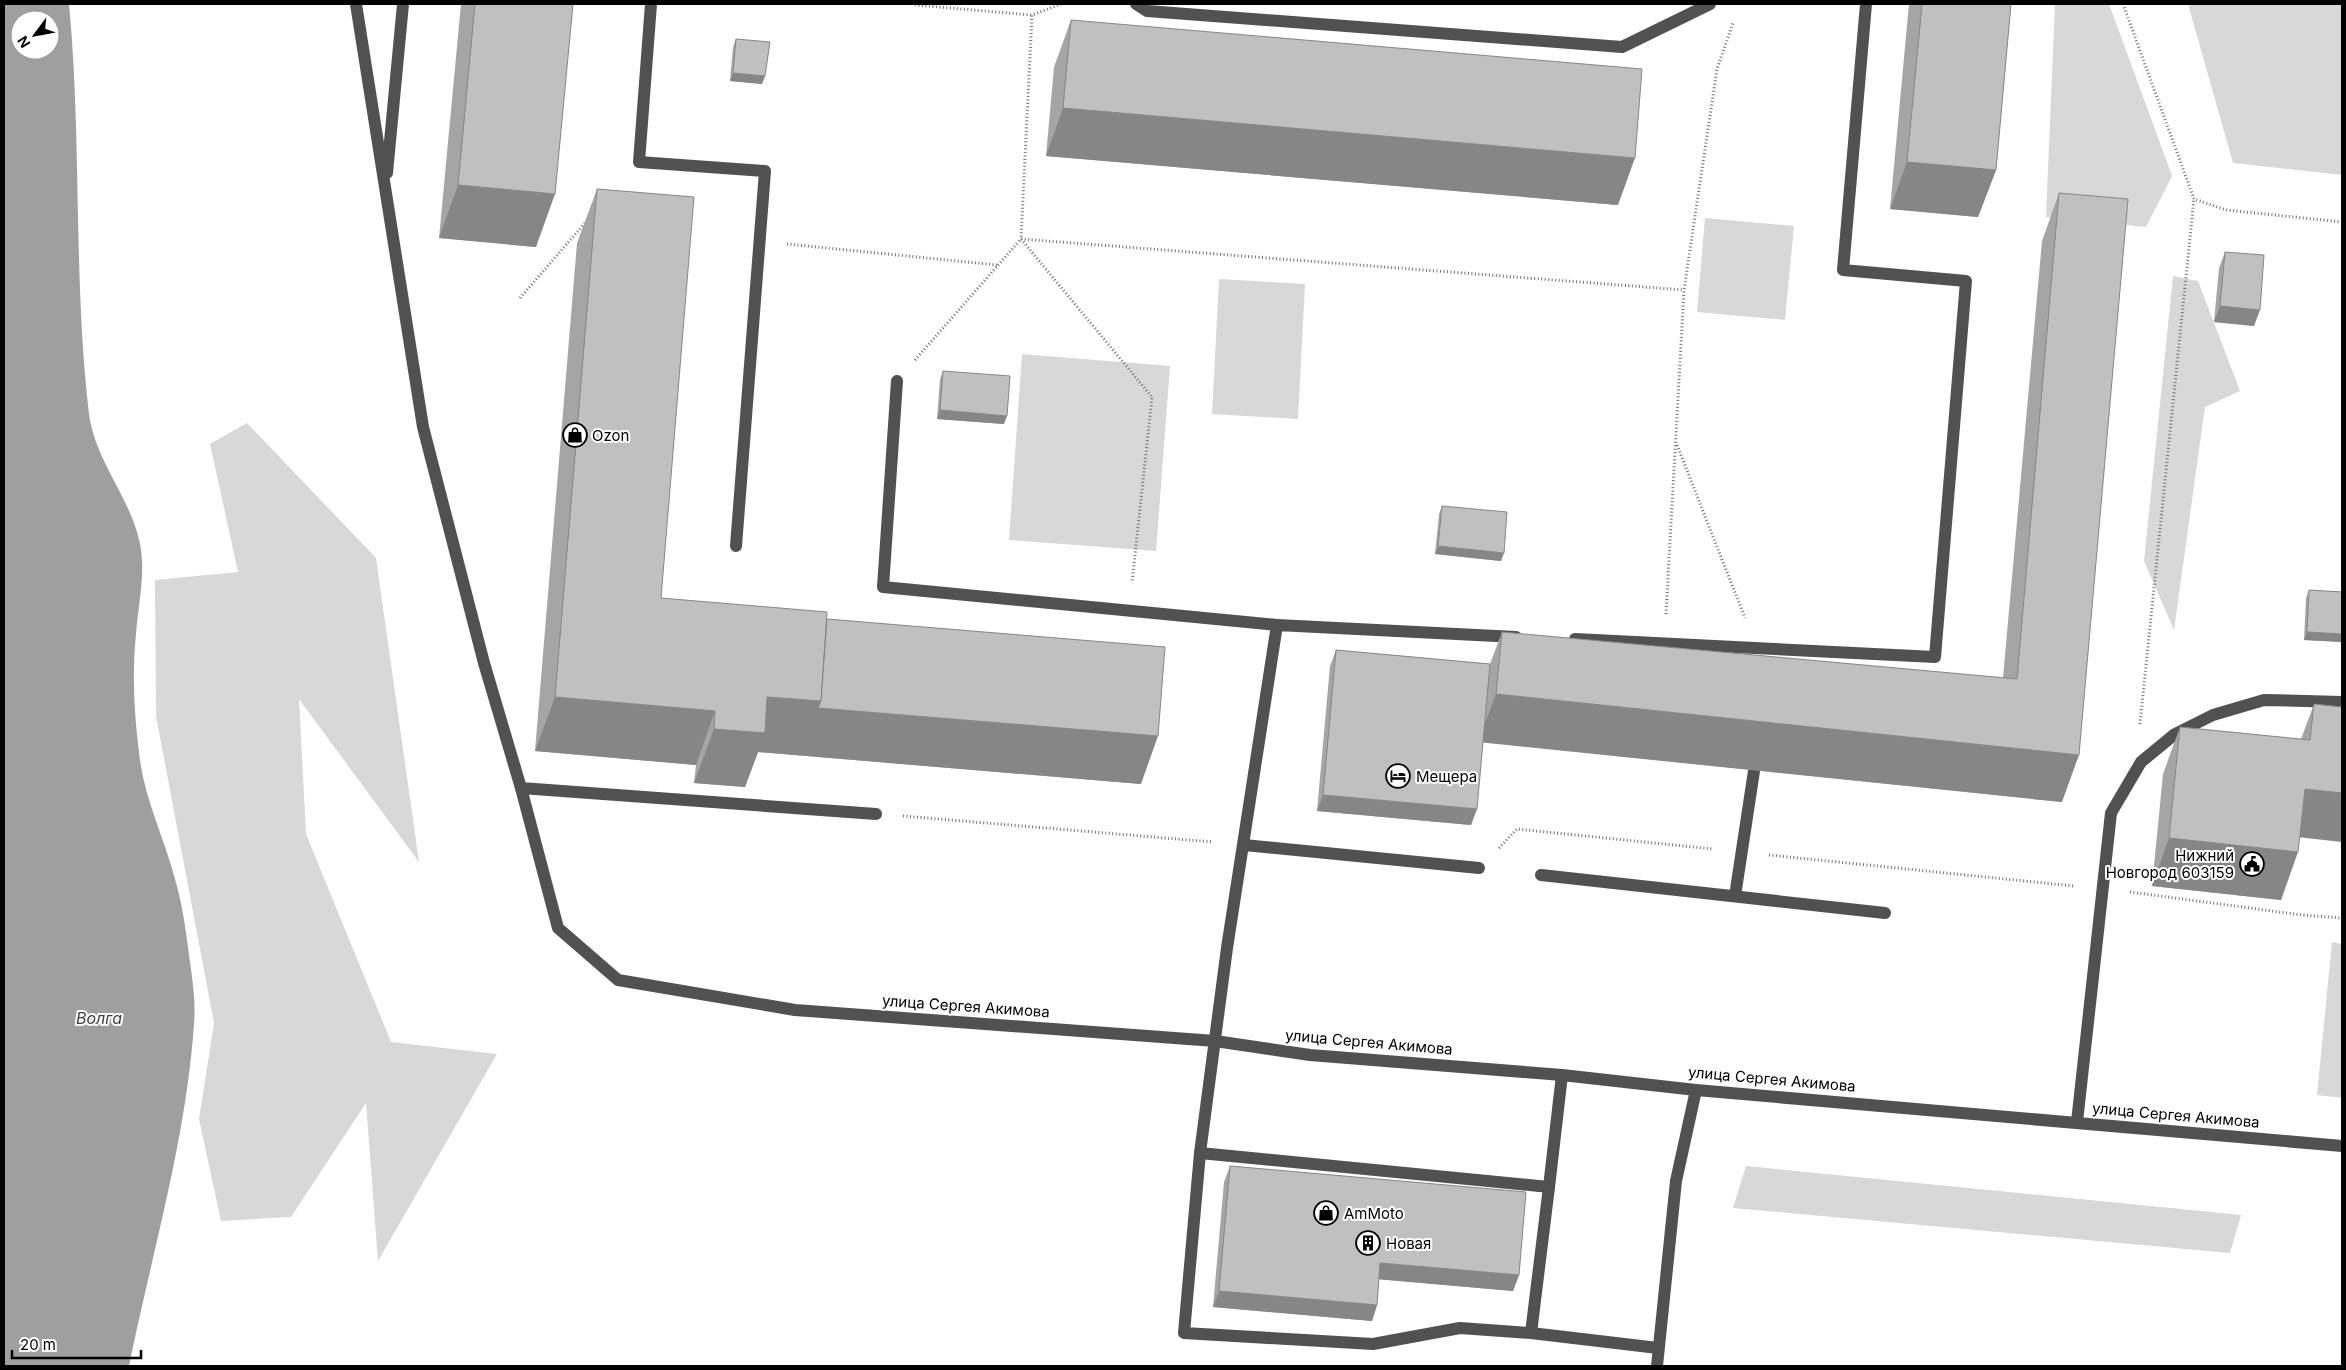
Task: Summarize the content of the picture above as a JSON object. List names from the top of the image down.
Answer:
{
  "streets": {
    "street": ["улица Сергея Акимова"]
  },
  "water": ["Волга"],
  "places": {
    "shop": ["Ozon", "AmMoto"],
    "hotel": ["Мещера"],
    "public building": ["Нижний Новгород 603159"],
    "building": ["Новая"]
  },
  "scale_bar": "20 m",
  "north": "bottom left"
}
